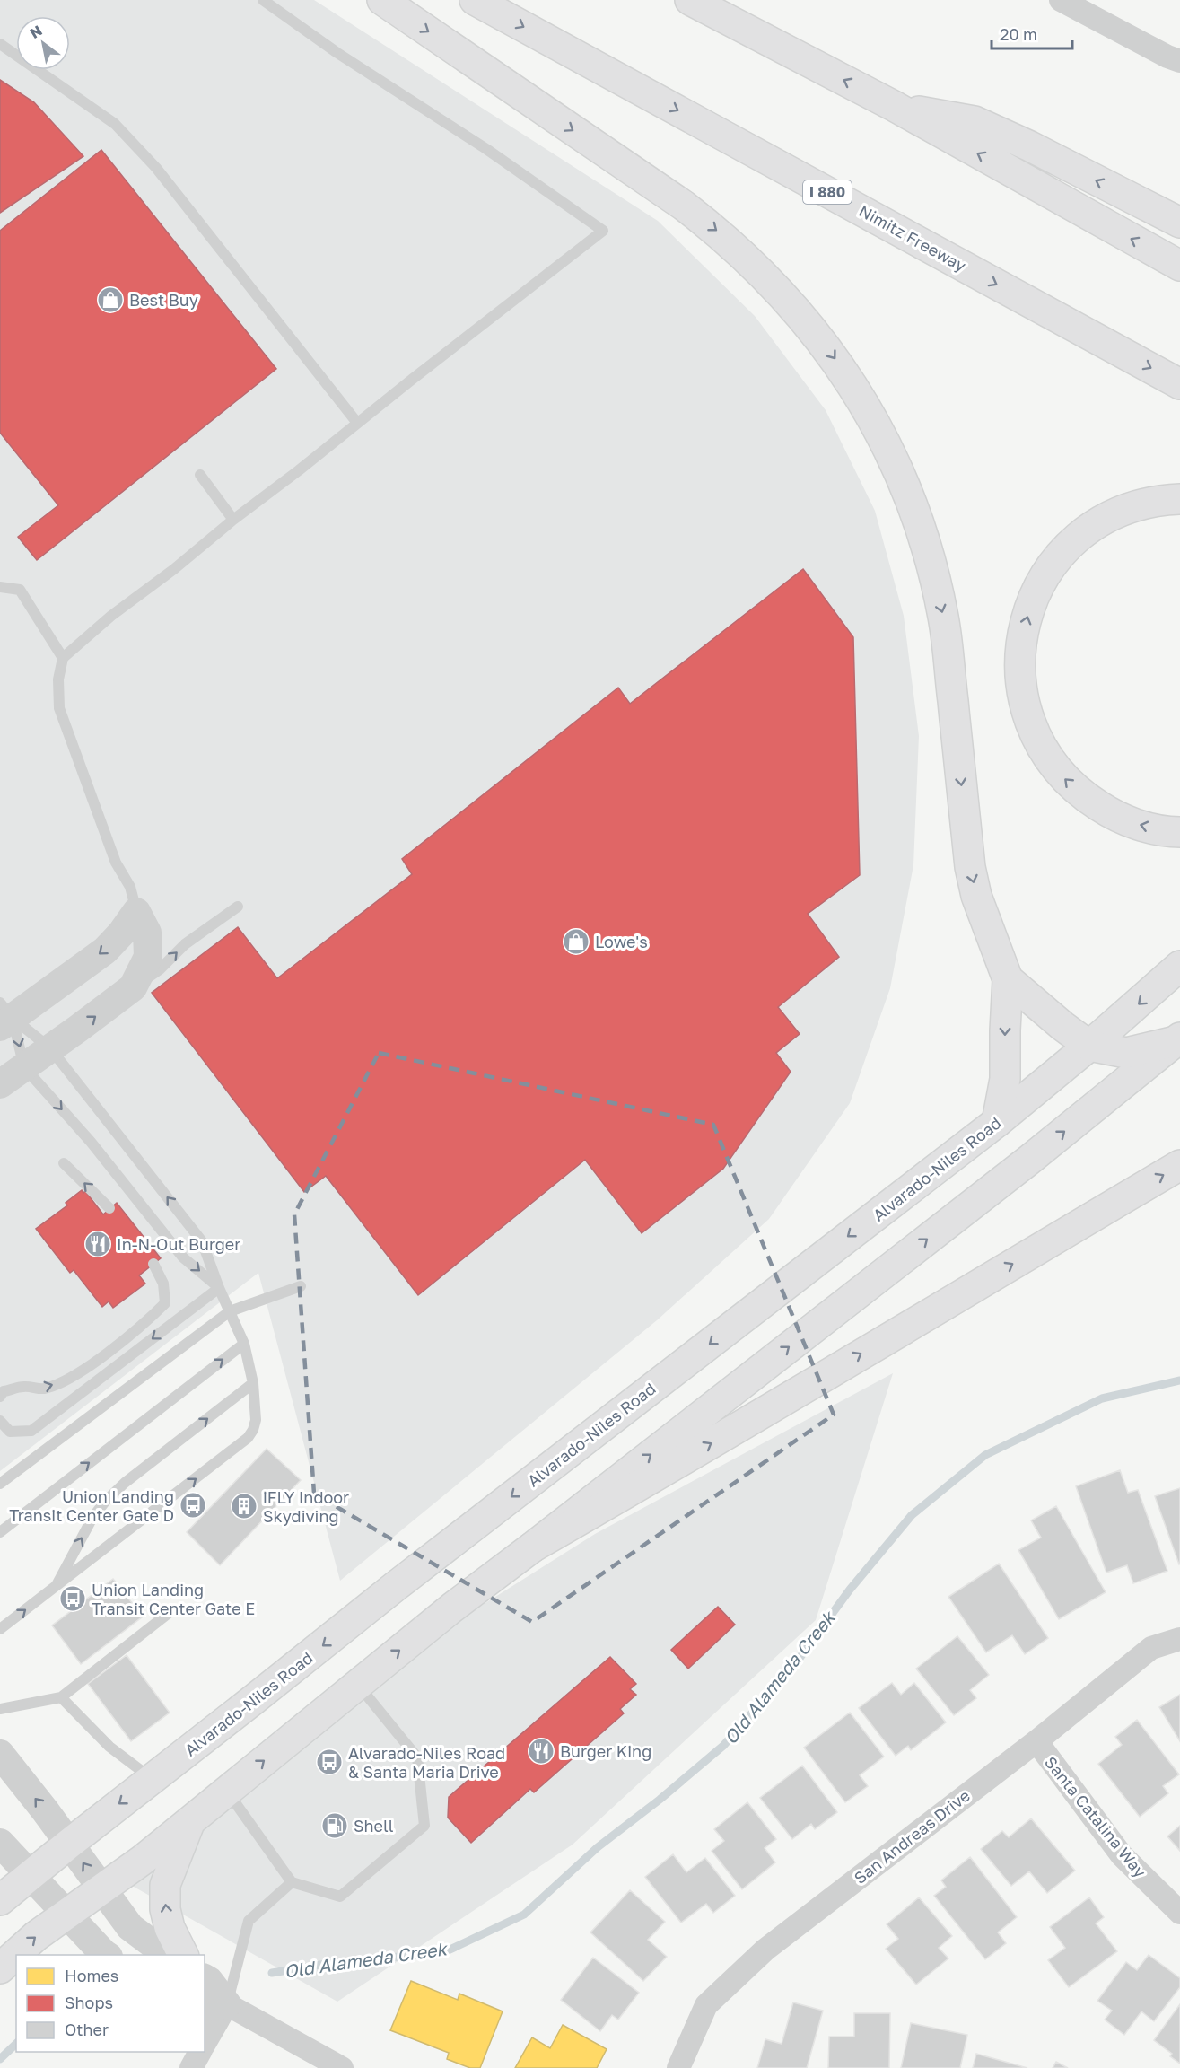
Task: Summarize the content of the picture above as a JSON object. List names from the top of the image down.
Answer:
{
  "streets": {
    "main road": ["I 880", "Nimitz Freeway", "Alvarado-Niles Road"],
    "street": ["Santa Catalina Way", "San Andreas Drive"]
  },
  "crossings": [
    ["Santa Catalina Way", "San Andreas Drive"]
  ],
  "water": ["Old Alameda Creek"],
  "places": {
    "shop": ["Best Buy", "Lowe's"],
    "restaurant": ["In-N-Out Burger", "Burger King"],
    "bus stop": ["Union Landing Transit Center Gate D", "Union Landing Transit Center Gate E", "Alvarado-Niles Road & Santa Maria Drive"],
    "building": ["iFLY Indoor Skydiving"],
    "fuel station": ["Shell"]
  },
  "legend": ["Homes", "Shops", "Other"],
  "scale_bar": "20 m",
  "north": "top left"
}
